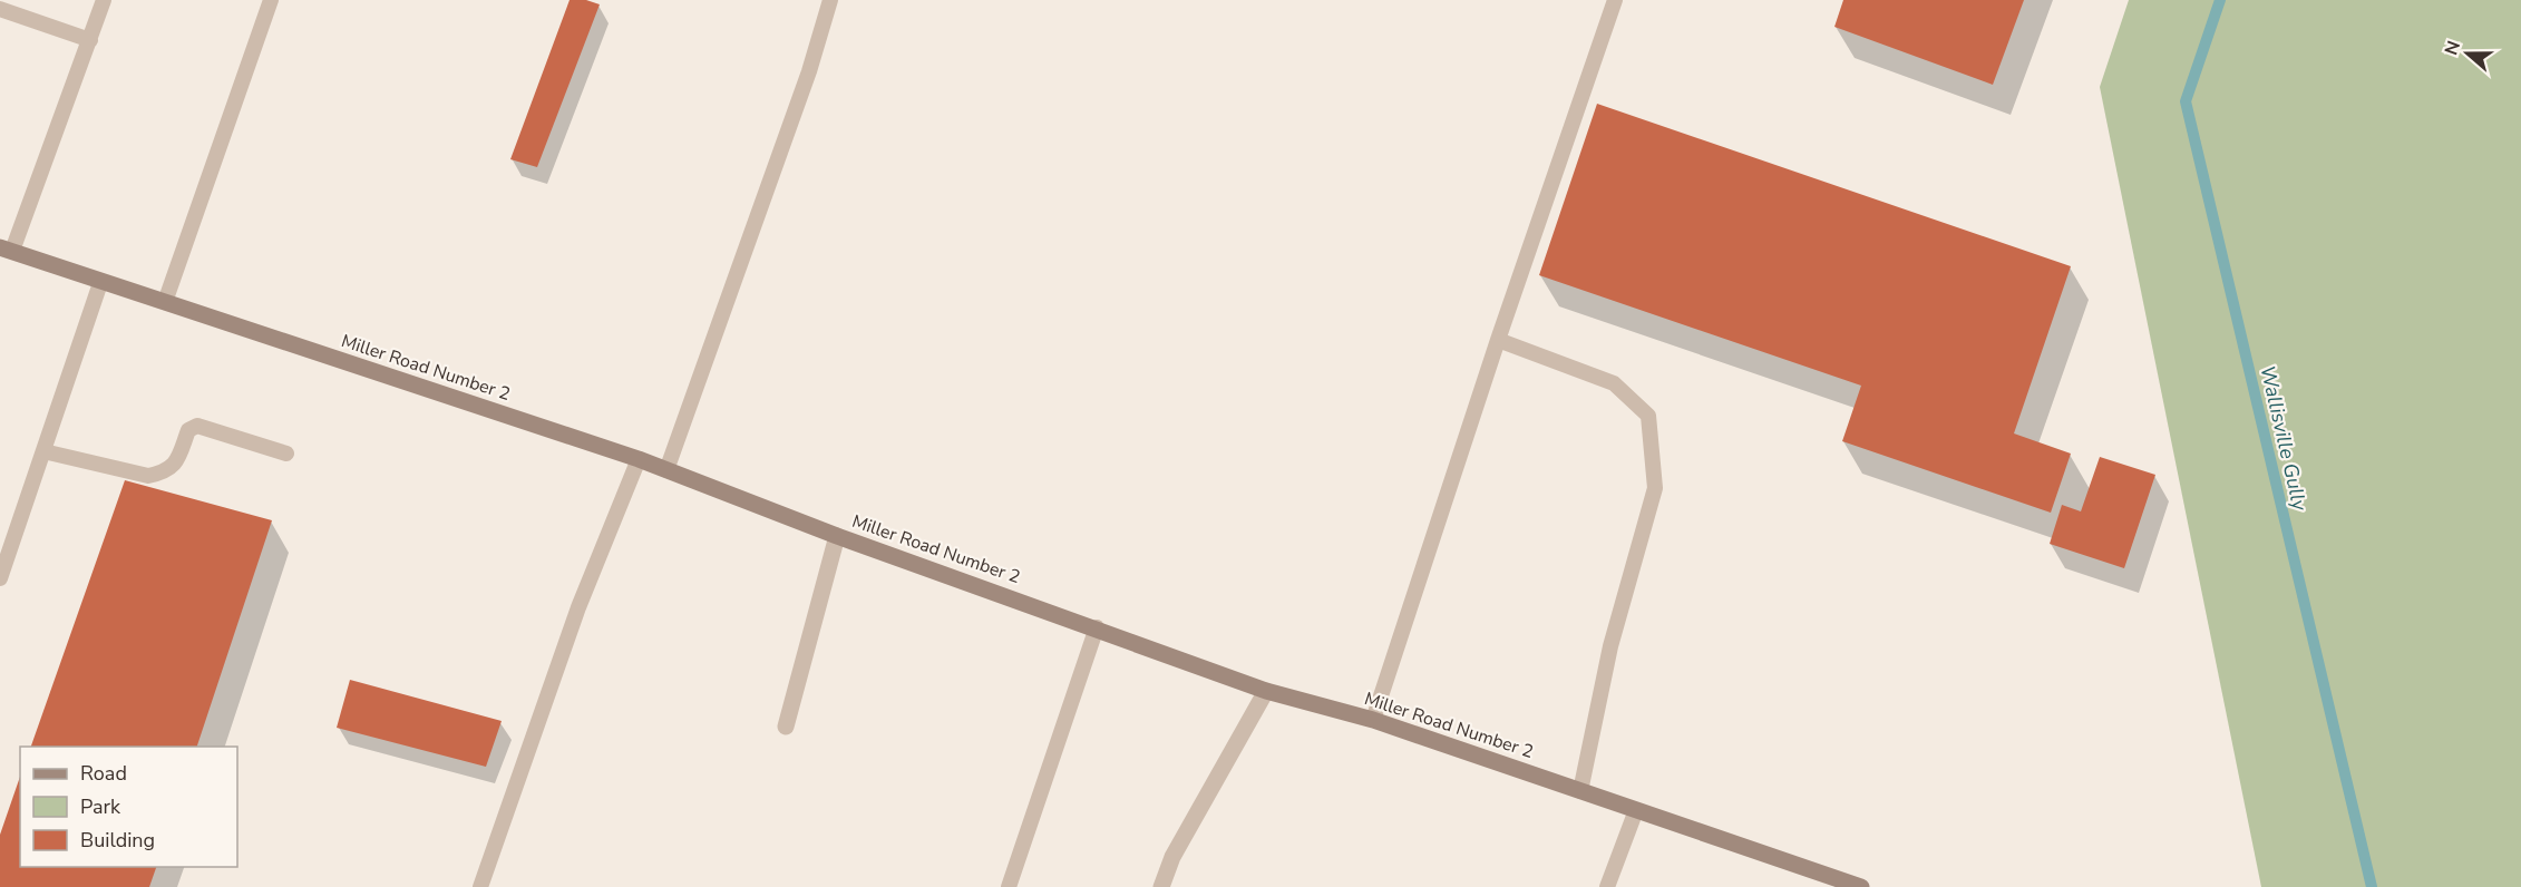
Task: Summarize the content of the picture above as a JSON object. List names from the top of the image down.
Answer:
{
  "streets": {
    "main road": ["Miller Road Number 2"]
  },
  "water": ["Wallisville Gully"],
  "legend": ["Road", "Park", "Building"],
  "north": "left"
}
